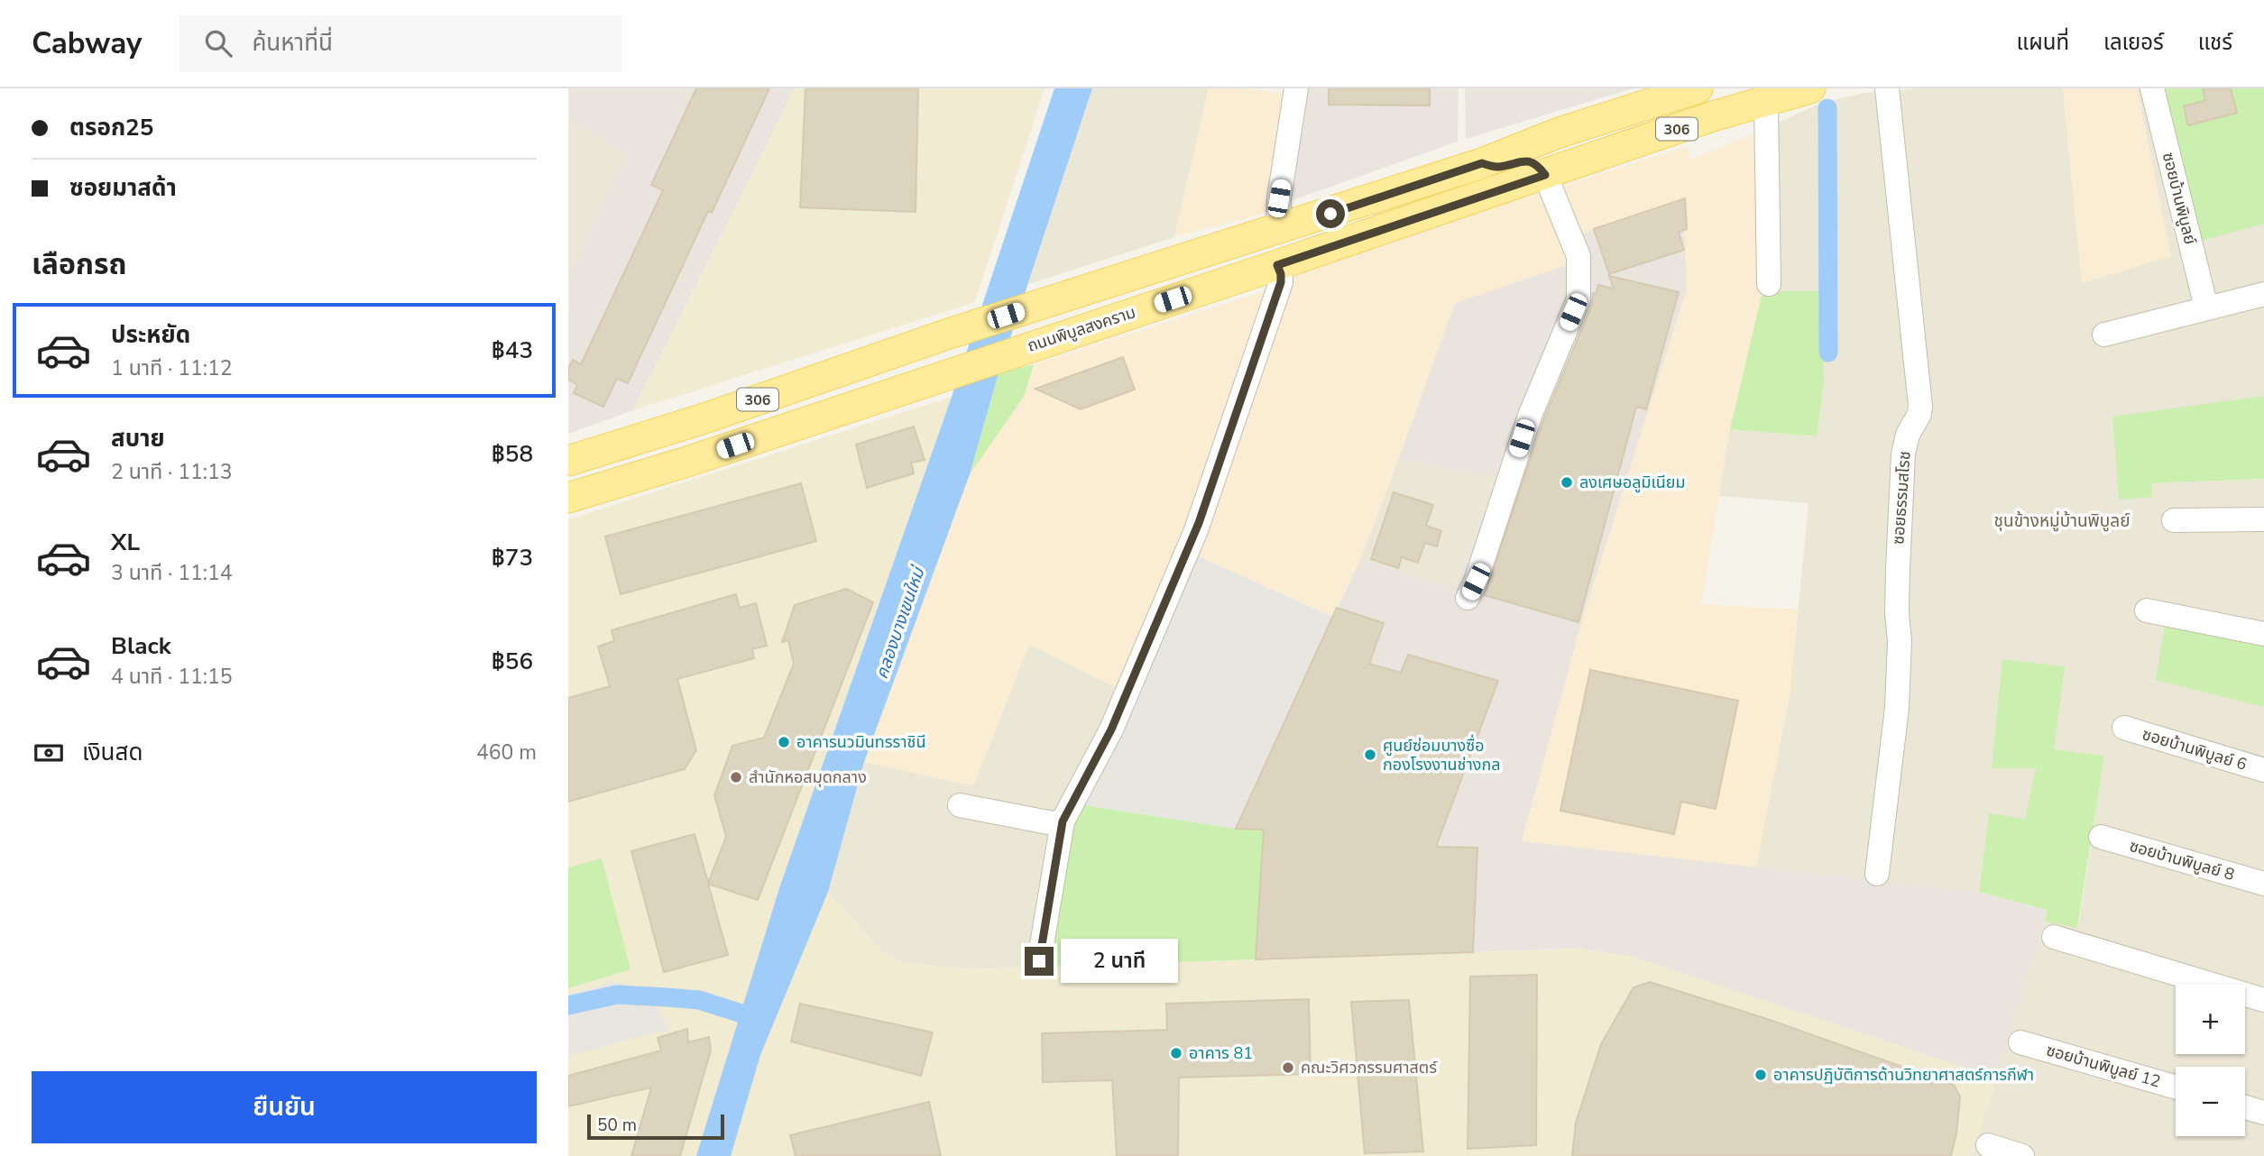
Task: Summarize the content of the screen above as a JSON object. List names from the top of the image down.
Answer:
{
  "streets": {
    "main road": ["306", "ถนนพิบูลสงคราม"],
    "street": [
      "ซอยบ้านพิบูลย์",
      "ซอยธรรมสโรช",
      "ซอยบ้านพิบูลย์ 6",
      "ซอยบ้านพิบูลย์ 8",
      "ซอยบ้านพิบูลย์ 12"
    ]
  },
  "districts": ["ชุนข้างหมู่บ้านพิบูลย์"],
  "water": ["คลองบางเขนใหม่"],
  "places": [
    "ลงเศษอลูมิเนียม",
    "อาคารนวมินทรราชินี",
    "ศูนย์ซ่อมบางซื่อ กองโรงงานช่างกล",
    "สำนักหอสมุดกลาง",
    "อาคาร 81",
    "คณะวิศวกรรมศาสตร์",
    "อาคารปฏิบัติการด้านวิทยาศาสตร์การกีฬา"
  ],
  "scale_bar": "50 m",
  "page": {
    "header": "Cabway",
    "search": "ค้นหาที่นี่",
    "nav": ["แผนที่", "เลเยอร์", "แชร์"],
    "banner": ["ตรอก25", "ซอยมาสด้า"],
    "heading": "เลือกรถ",
    "list": [
      {
        "name": "ประหยัด",
        "note": "1 นาที · 11:12",
        "value": "฿43"
      },
      {
        "name": "สบาย",
        "note": "2 นาที · 11:13",
        "value": "฿58"
      },
      {
        "name": "XL",
        "note": "3 นาที · 11:14",
        "value": "฿73"
      },
      {
        "name": "Black",
        "note": "4 นาที · 11:15",
        "value": "฿56"
      }
    ],
    "pay": ["เงินสด", "460 m"],
    "bubble": "2 นาที",
    "map_buttons": ["+", "−"],
    "buttons": "ยืนยัน",
    "scale": "50 m"
  }
}
